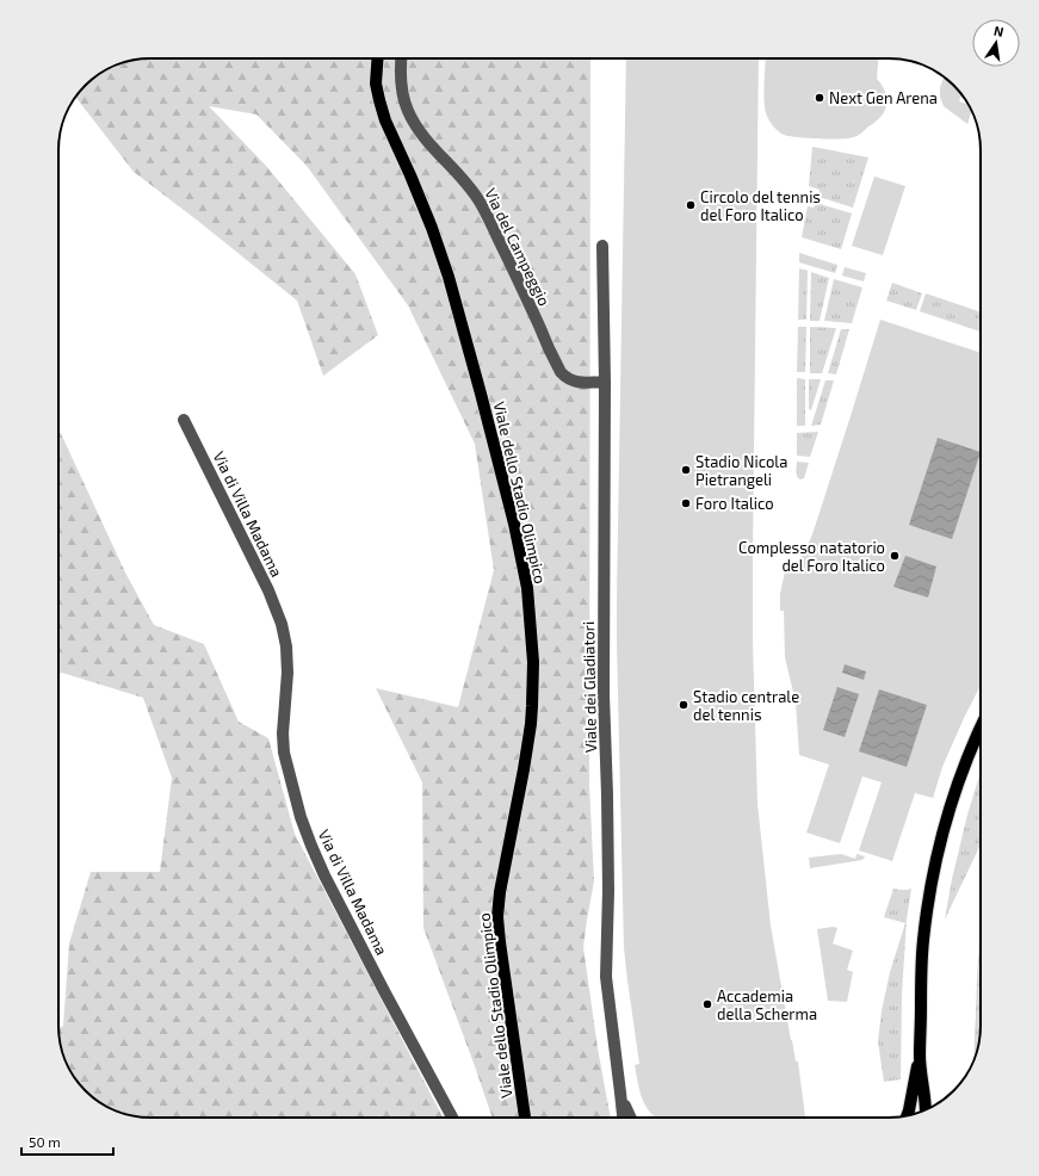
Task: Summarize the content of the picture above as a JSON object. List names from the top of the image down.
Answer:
{
  "streets": {
    "main road": ["Viale dello Stadio Olimpico"],
    "street": ["Via del Campeggio", "Via di Villa Madama", "Viale dei Gladiatori"]
  },
  "crossings": [
    ["Via del Campeggio", "Viale dei Gladiatori"]
  ],
  "places": [
    "Next Gen Arena",
    "Circolo del tennis del Foro Italico",
    "Stadio Nicola Pietrangeli",
    "Foro Italico",
    "Complesso natatorio del Foro Italico",
    "Stadio centrale del tennis",
    "Accademia della Scherma"
  ],
  "scale_bar": "50 m",
  "north": "top"
}
